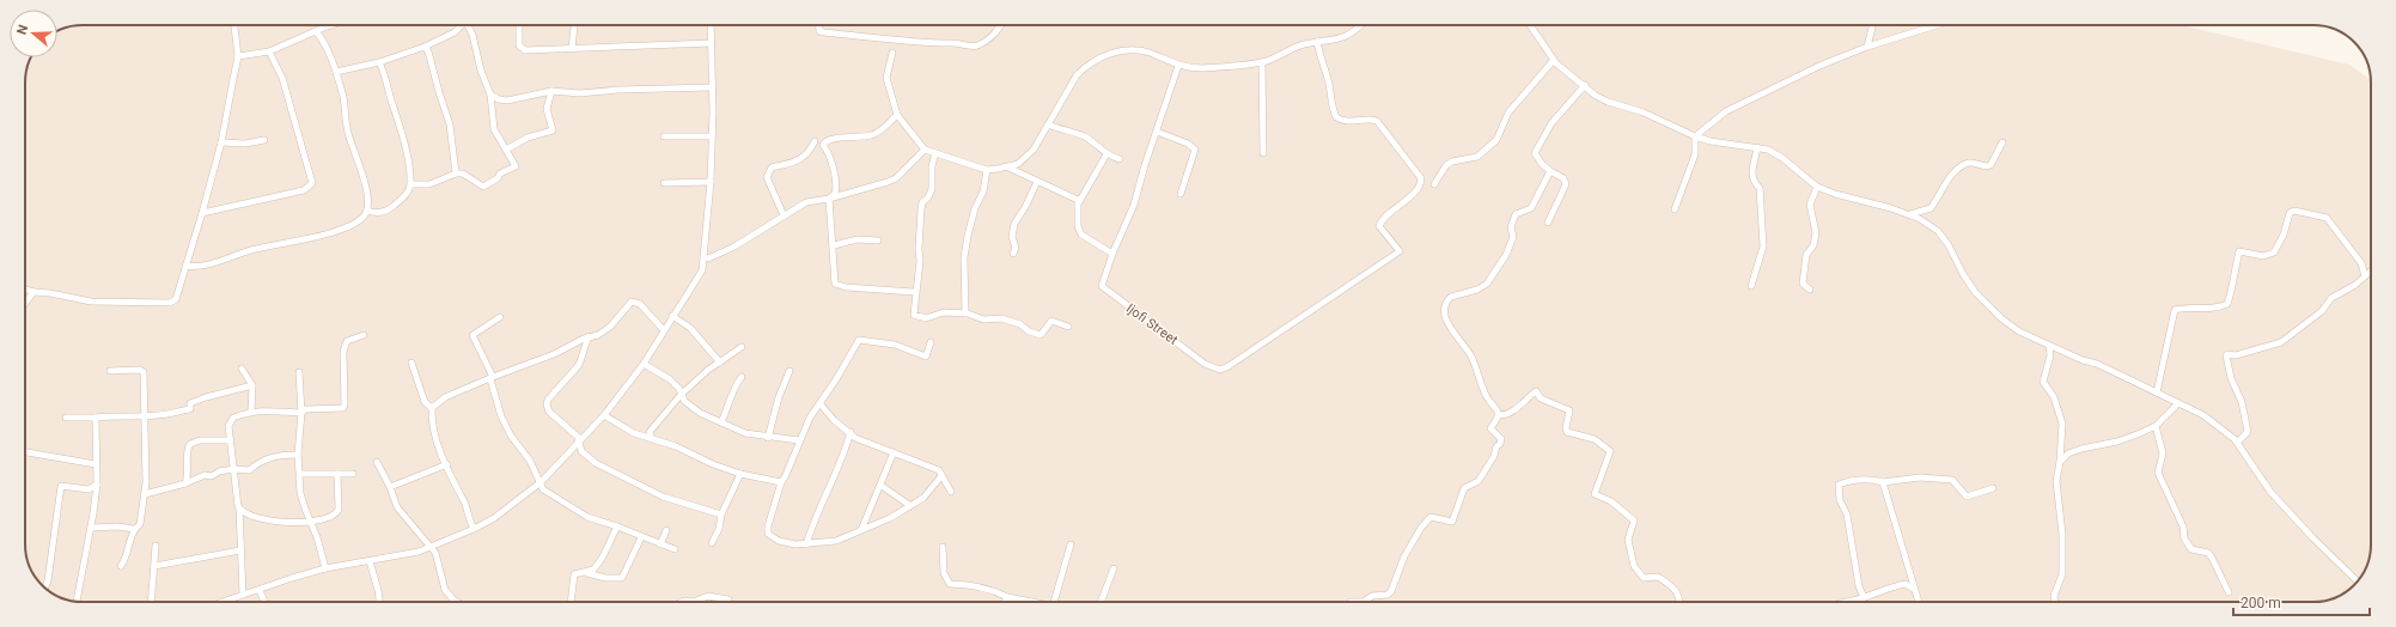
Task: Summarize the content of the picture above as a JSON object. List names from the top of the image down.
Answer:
{
  "streets": {
    "street": ["Ijofi Street"]
  },
  "scale_bar": "200 m",
  "north": "left"
}
